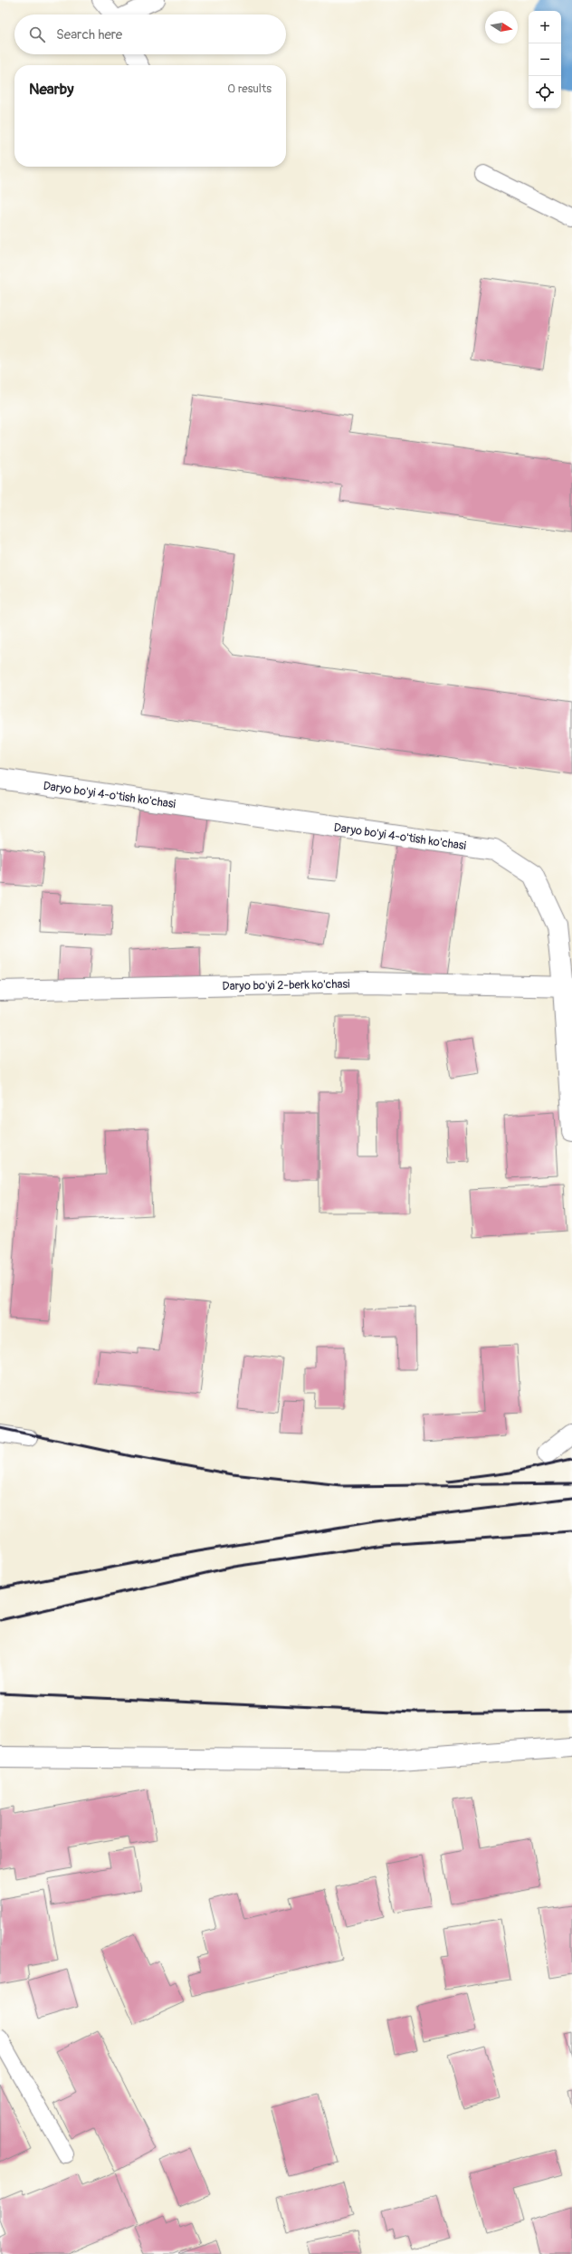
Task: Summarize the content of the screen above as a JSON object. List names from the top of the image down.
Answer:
{
  "streets": {
    "street": ["Daryo bo'yi 4-o'tish ko'chasi", "Daryo bo'yi 2-berk ko'chasi"]
  },
  "crossings": [
    ["Daryo bo'yi 4-o'tish ko'chasi", "Daryo bo'yi 2-berk ko'chasi"]
  ],
  "north": "right",
  "page": {
    "map_buttons": ["+", "−"],
    "search": "Search here",
    "heading": ["Nearby", "0 results"]
  }
}
